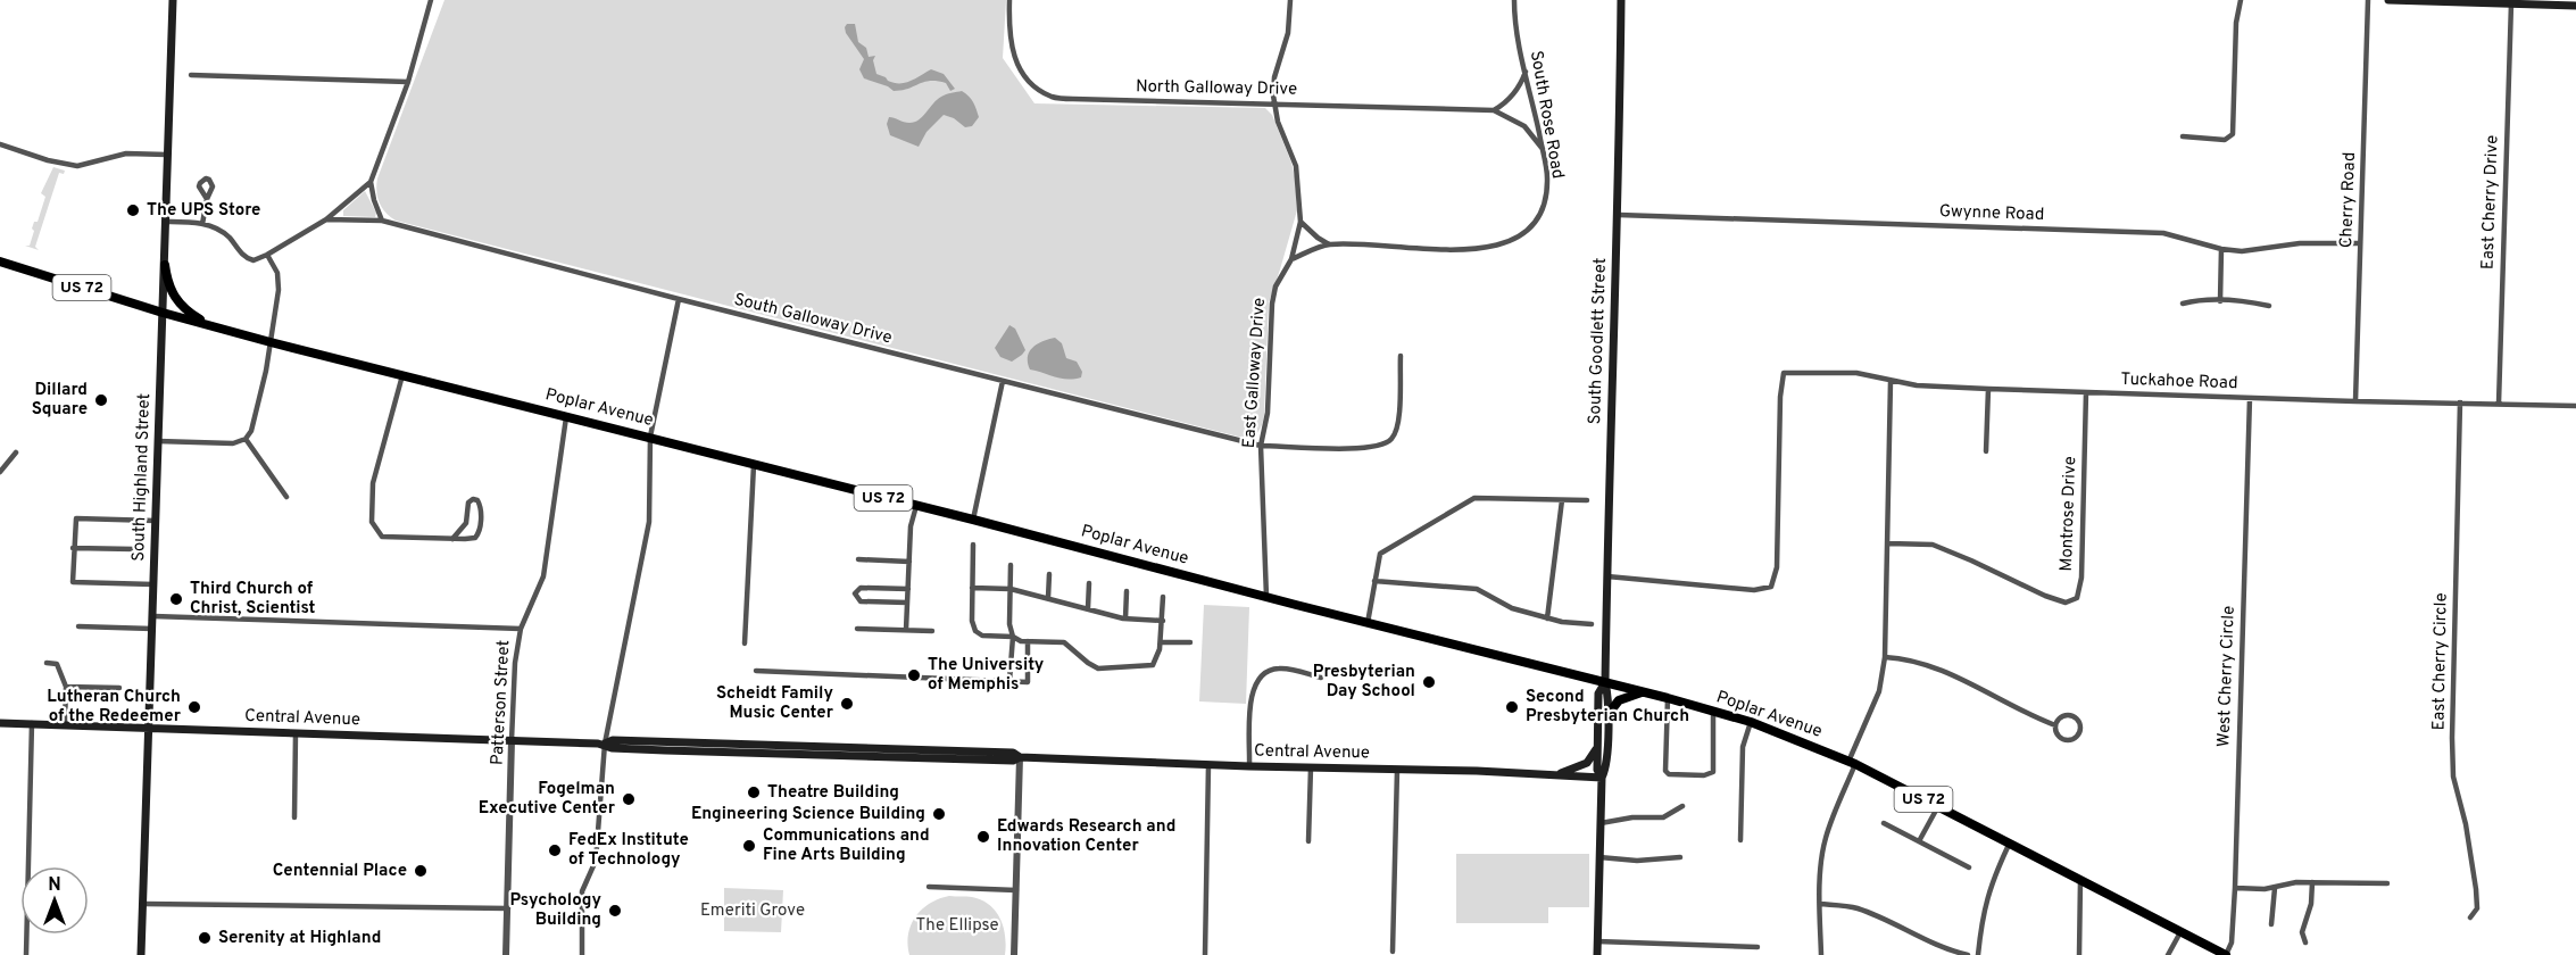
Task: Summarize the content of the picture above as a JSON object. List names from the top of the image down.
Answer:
{
  "streets": {
    "main road": [
      "US 72",
      "South Goodlett Street",
      "Poplar Avenue",
      "South Highland Street",
      "Central Avenue"
    ],
    "street": [
      "North Galloway Drive",
      "South Rose Road",
      "Cherry Road",
      "East Cherry Drive",
      "Gwynne Road",
      "South Galloway Drive",
      "East Galloway Drive",
      "Tuckahoe Road",
      "Montrose Drive",
      "East Cherry Circle",
      "West Cherry Circle",
      "Patterson Street"
    ]
  },
  "crossings": [
    ["North Galloway Drive", "South Rose Road"],
    ["North Galloway Drive", "East Galloway Drive"],
    ["South Rose Road", "East Galloway Drive"],
    ["Cherry Road", "Gwynne Road"],
    ["Cherry Road", "Tuckahoe Road"],
    ["East Cherry Drive", "Tuckahoe Road"],
    ["Gwynne Road", "South Goodlett Street"],
    ["South Galloway Drive", "East Galloway Drive"],
    ["South Goodlett Street", "Tuckahoe Road"],
    ["South Goodlett Street", "Poplar Avenue"],
    ["South Goodlett Street", "Central Avenue"],
    ["East Galloway Drive", "Poplar Avenue"],
    ["Tuckahoe Road", "Montrose Drive"],
    ["Tuckahoe Road", "East Cherry Circle"],
    ["Tuckahoe Road", "West Cherry Circle"],
    ["Poplar Avenue", "South Highland Street"],
    ["Poplar Avenue", "West Cherry Circle"],
    ["Poplar Avenue", "Patterson Street"],
    ["South Highland Street", "Central Avenue"],
    ["Patterson Street", "Central Avenue"]
  ],
  "parks": ["Emeriti Grove", "The Ellipse"],
  "places": [
    "The UPS Store",
    "Dillard Square",
    "Third Church of Christ, Scientist",
    "The University of Memphis",
    "Presbyterian Day School",
    "Scheidt Family Music Center",
    "Lutheran Church of the Redeemer",
    "Second Presbyterian Church",
    "Theatre Building",
    "Fogelman Executive Center",
    "Engineering Science Building",
    "Edwards Research and Innovation Center",
    "Communications and Fine Arts Building",
    "FedEx Institute of Technology",
    "Centennial Place",
    "Psychology Building",
    "Serenity at Highland"
  ],
  "north": "top"
}
